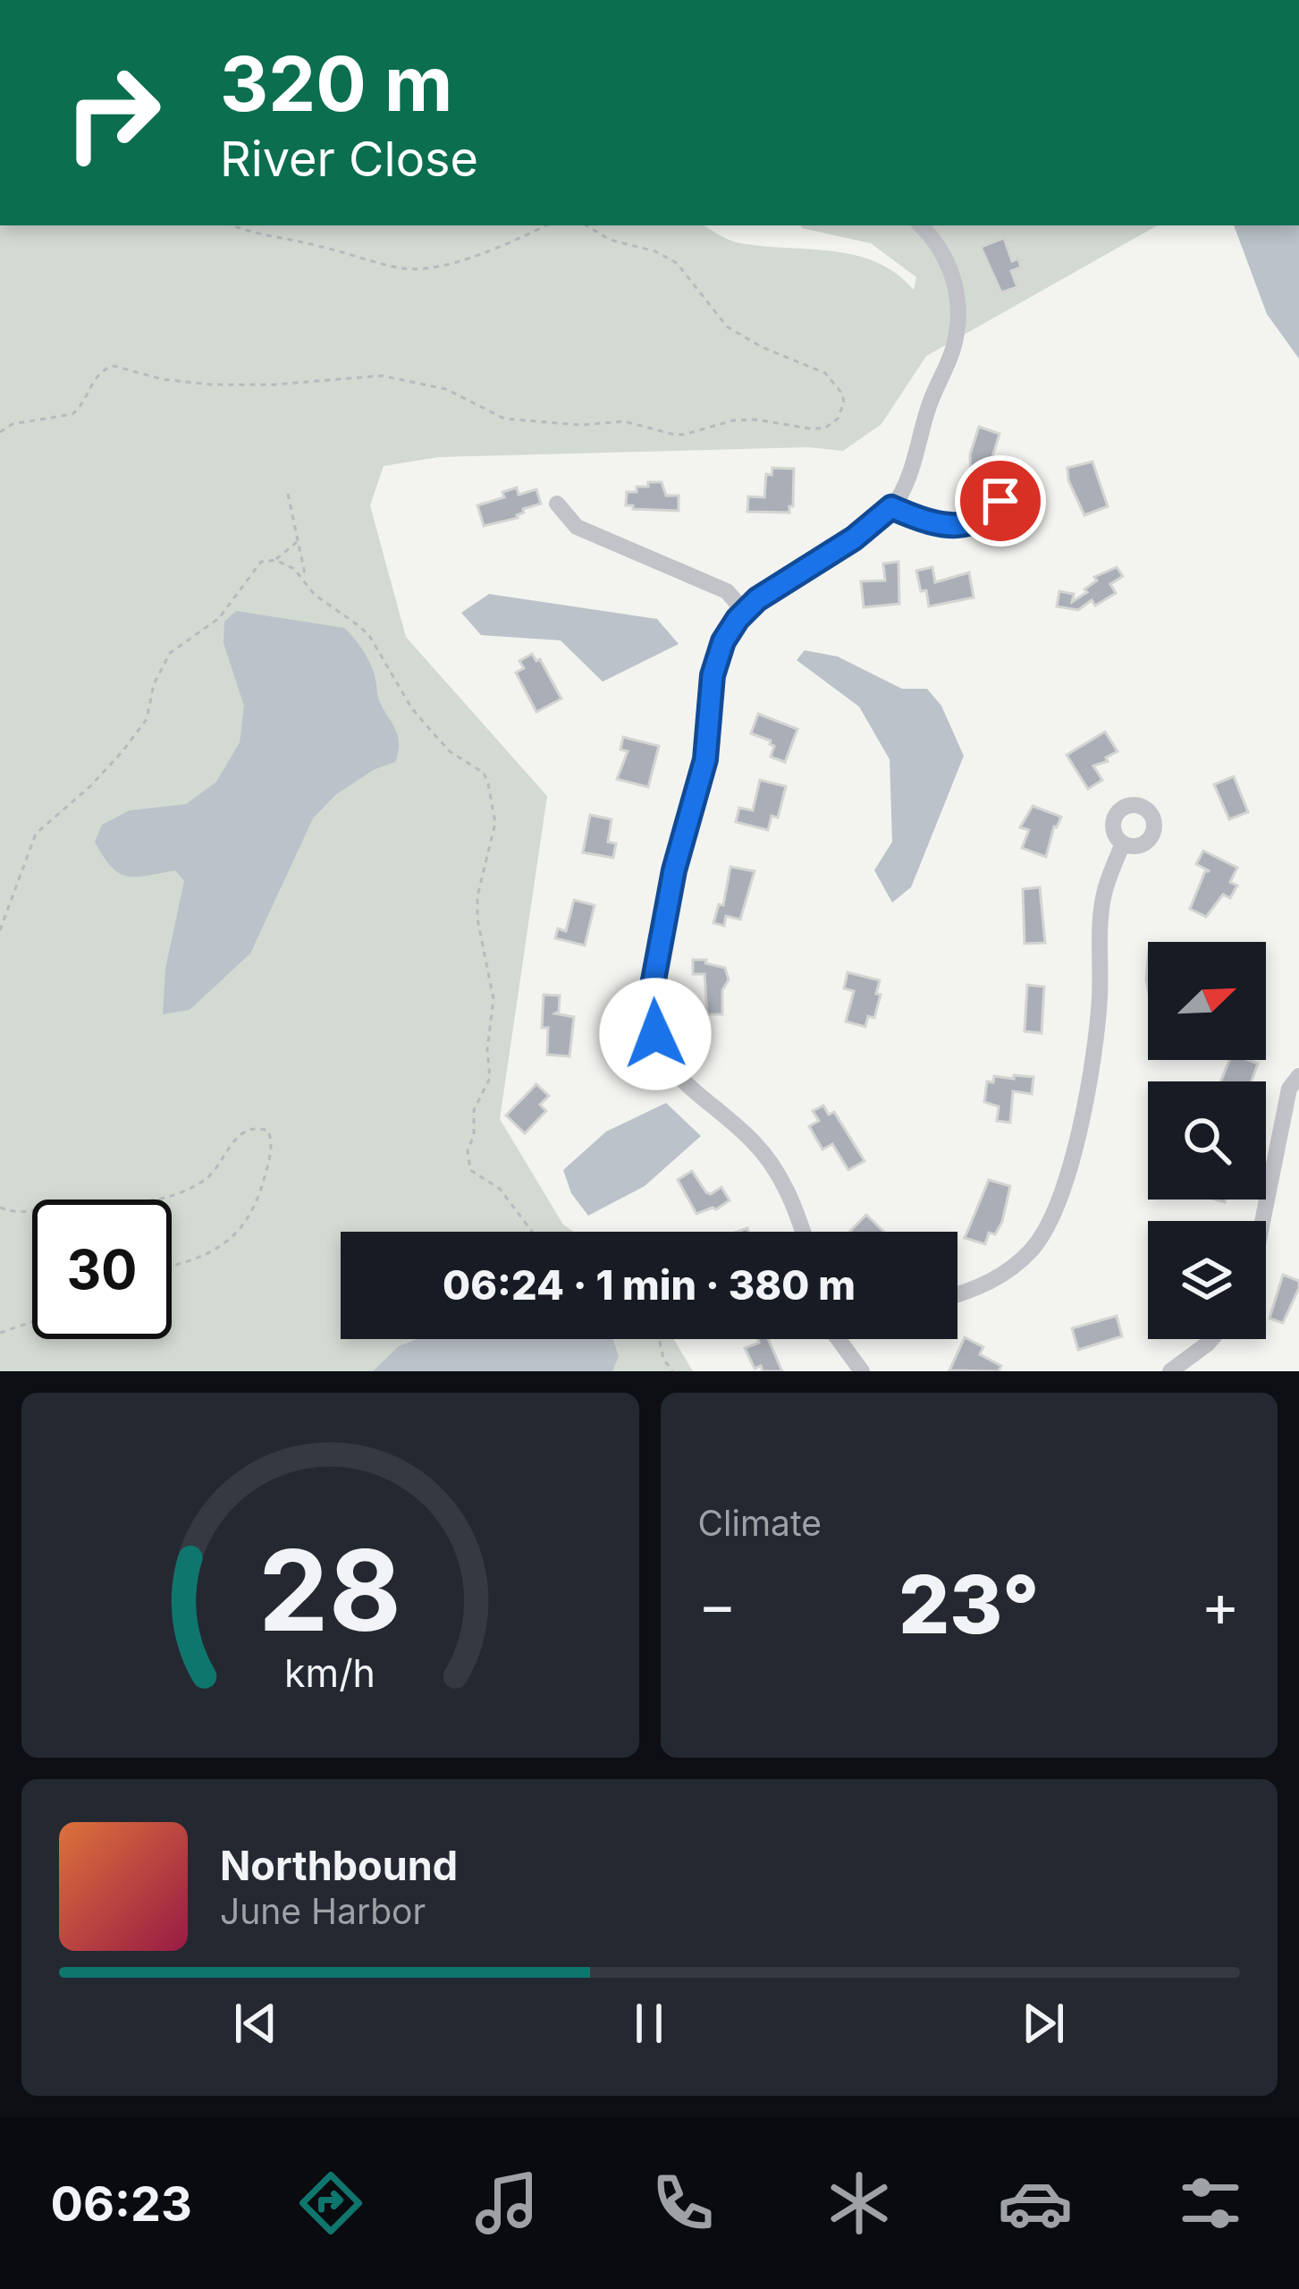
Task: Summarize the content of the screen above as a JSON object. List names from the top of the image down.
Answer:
{
  "north": "top right",
  "page": {
    "turn": ["320 m", "River Close"],
    "limit": "30",
    "trip": "06:24 · 1 min · 380 m",
    "tile": "Climate",
    "heat": ["−", "23°", "+"],
    "song": ["Northbound", "June Harbor"],
    "tabs": "06:23",
    "gauge": ["28", "km/h"]
  }
}
